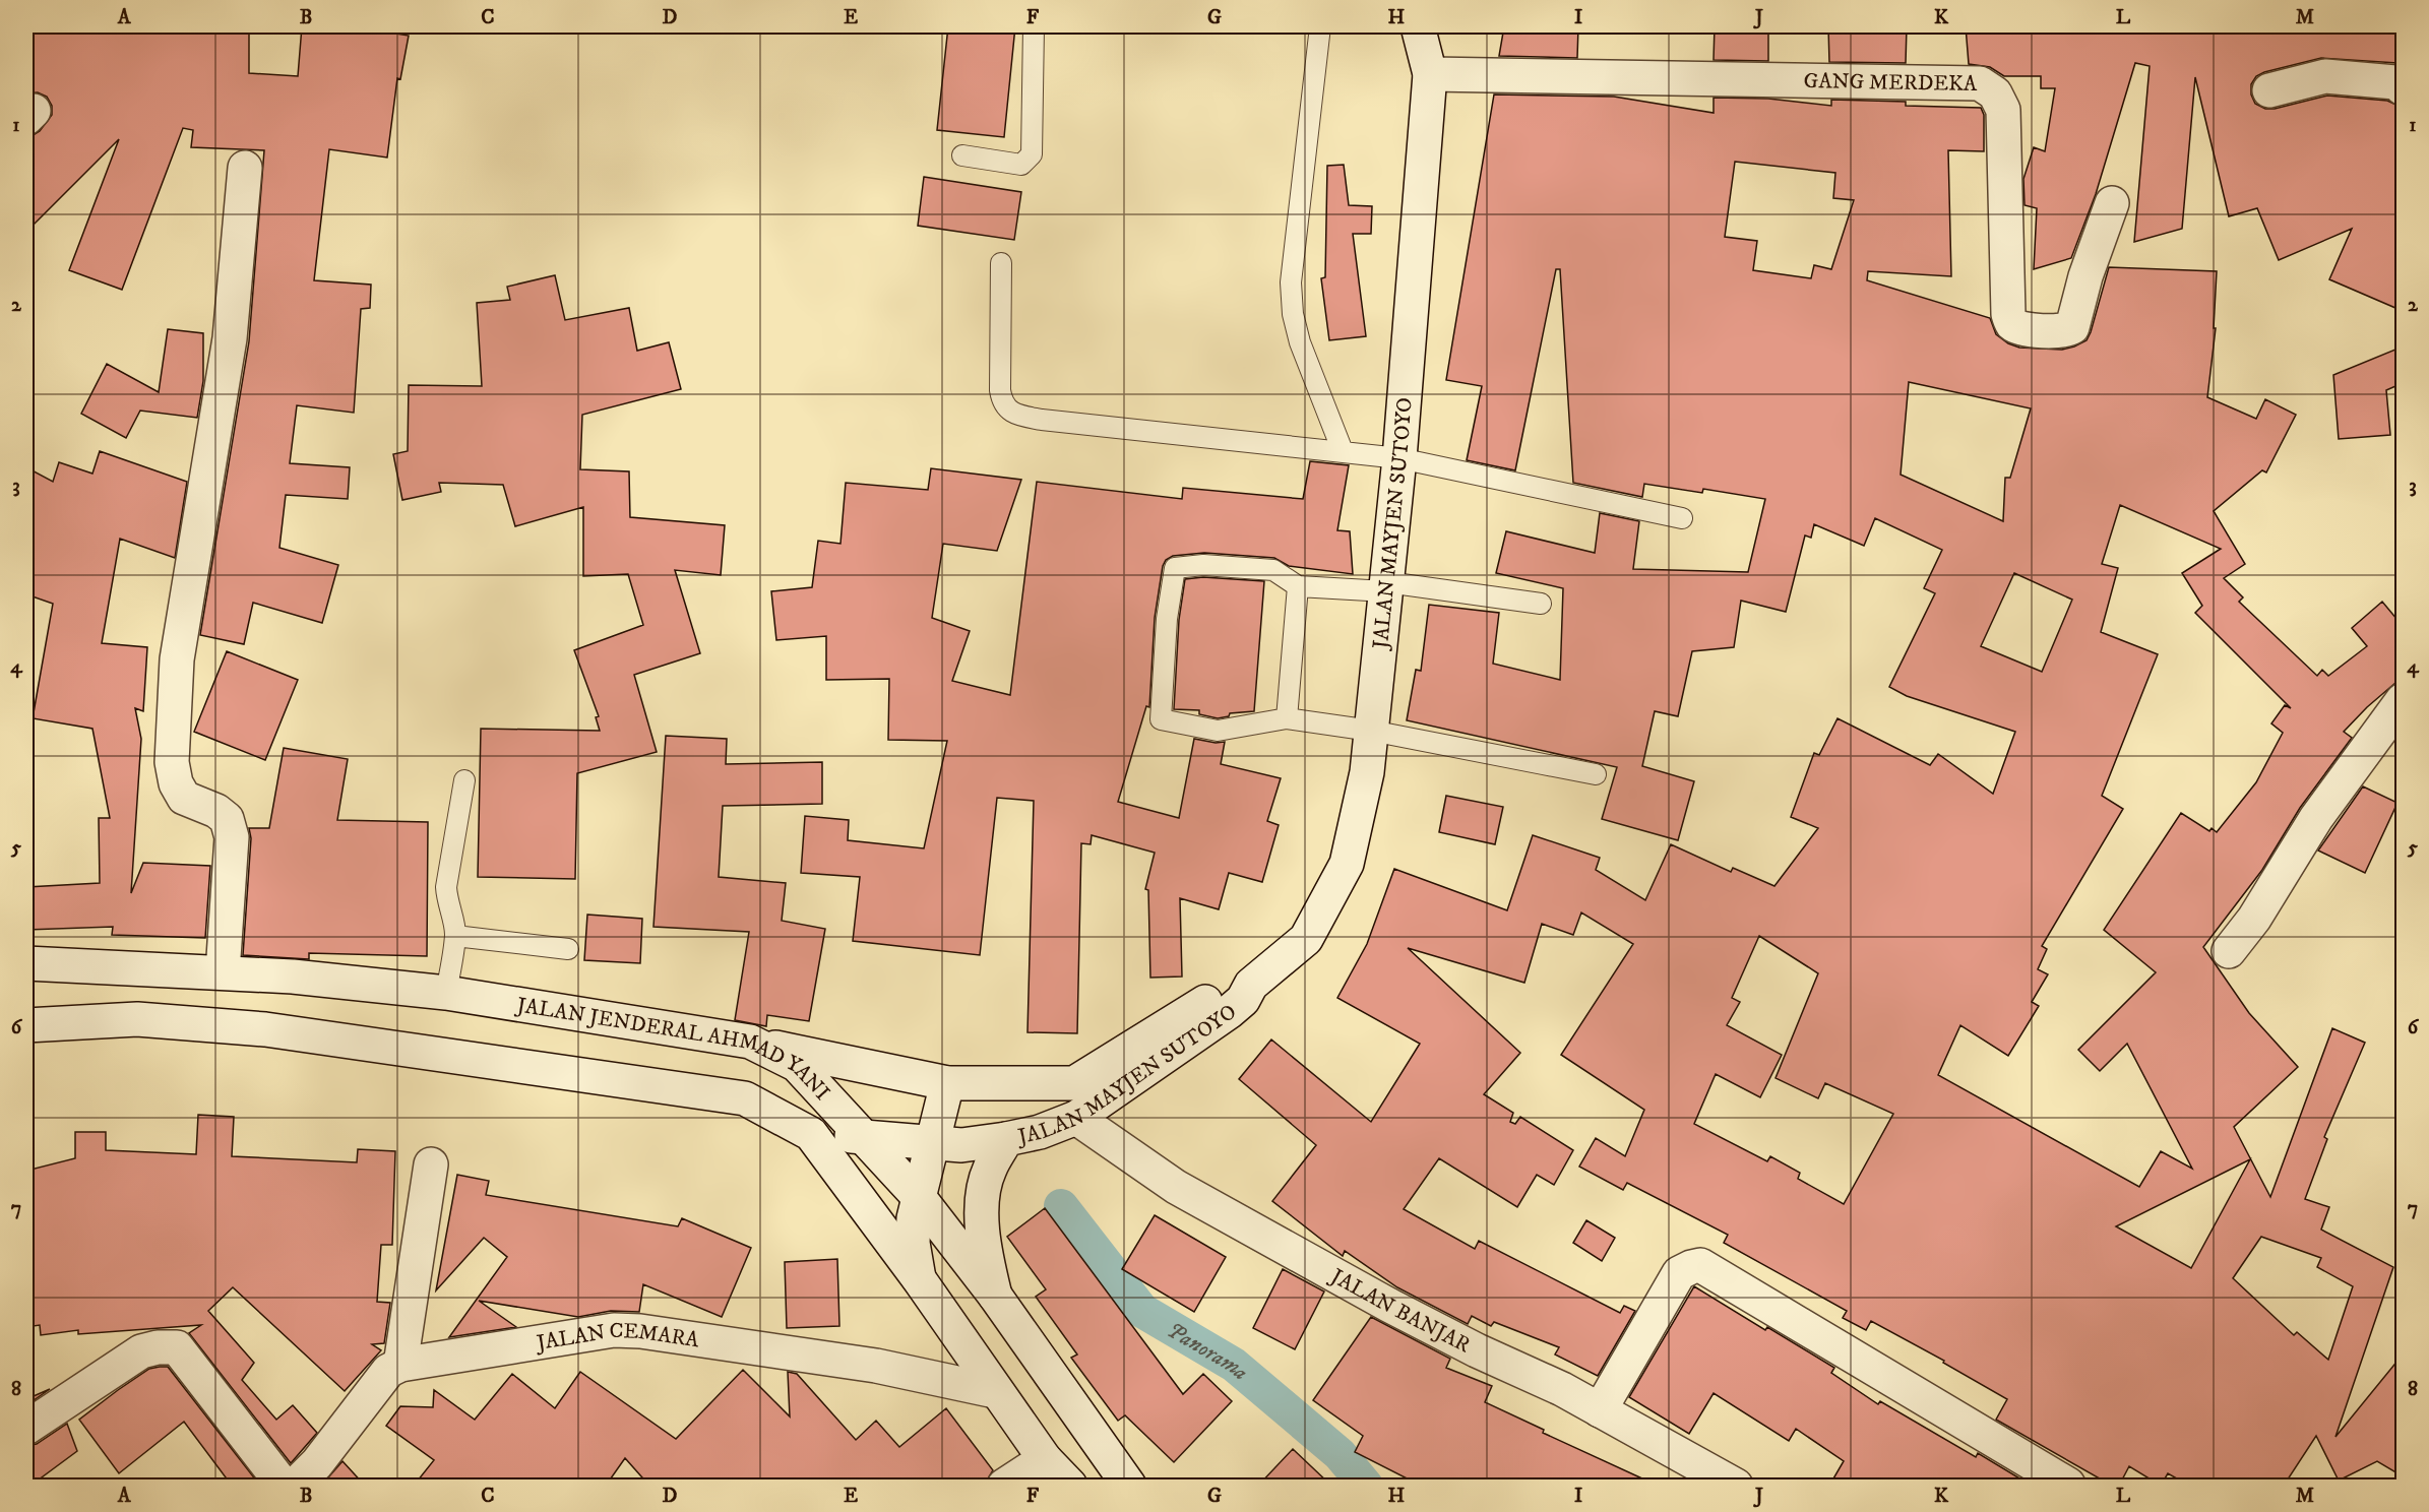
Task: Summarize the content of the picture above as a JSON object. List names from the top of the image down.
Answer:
{
  "streets": {
    "main road": [
      "GANG MERDEKA",
      "JALAN MAYJEN SUTOYO",
      "JALAN JENDERAL AHMAD YANI",
      "JALAN BANJAR",
      "JALAN CEMARA"
    ]
  },
  "crossings": [
    ["GANG MERDEKA", "JALAN MAYJEN SUTOYO"],
    ["JALAN MAYJEN SUTOYO", "JALAN JENDERAL AHMAD YANI"],
    ["JALAN MAYJEN SUTOYO", "JALAN BANJAR"],
    ["JALAN JENDERAL AHMAD YANI", "JALAN CEMARA"]
  ],
  "water": ["Panorama"],
  "grid": {
    "columns": [
      "A",
      "B",
      "C",
      "D",
      "E",
      "F",
      "G",
      "H",
      "I",
      "J",
      "K",
      "L",
      "M"
    ],
    "rows": [
      "1",
      "2",
      "3",
      "4",
      "5",
      "6",
      "7",
      "8"
    ]
  }
}
